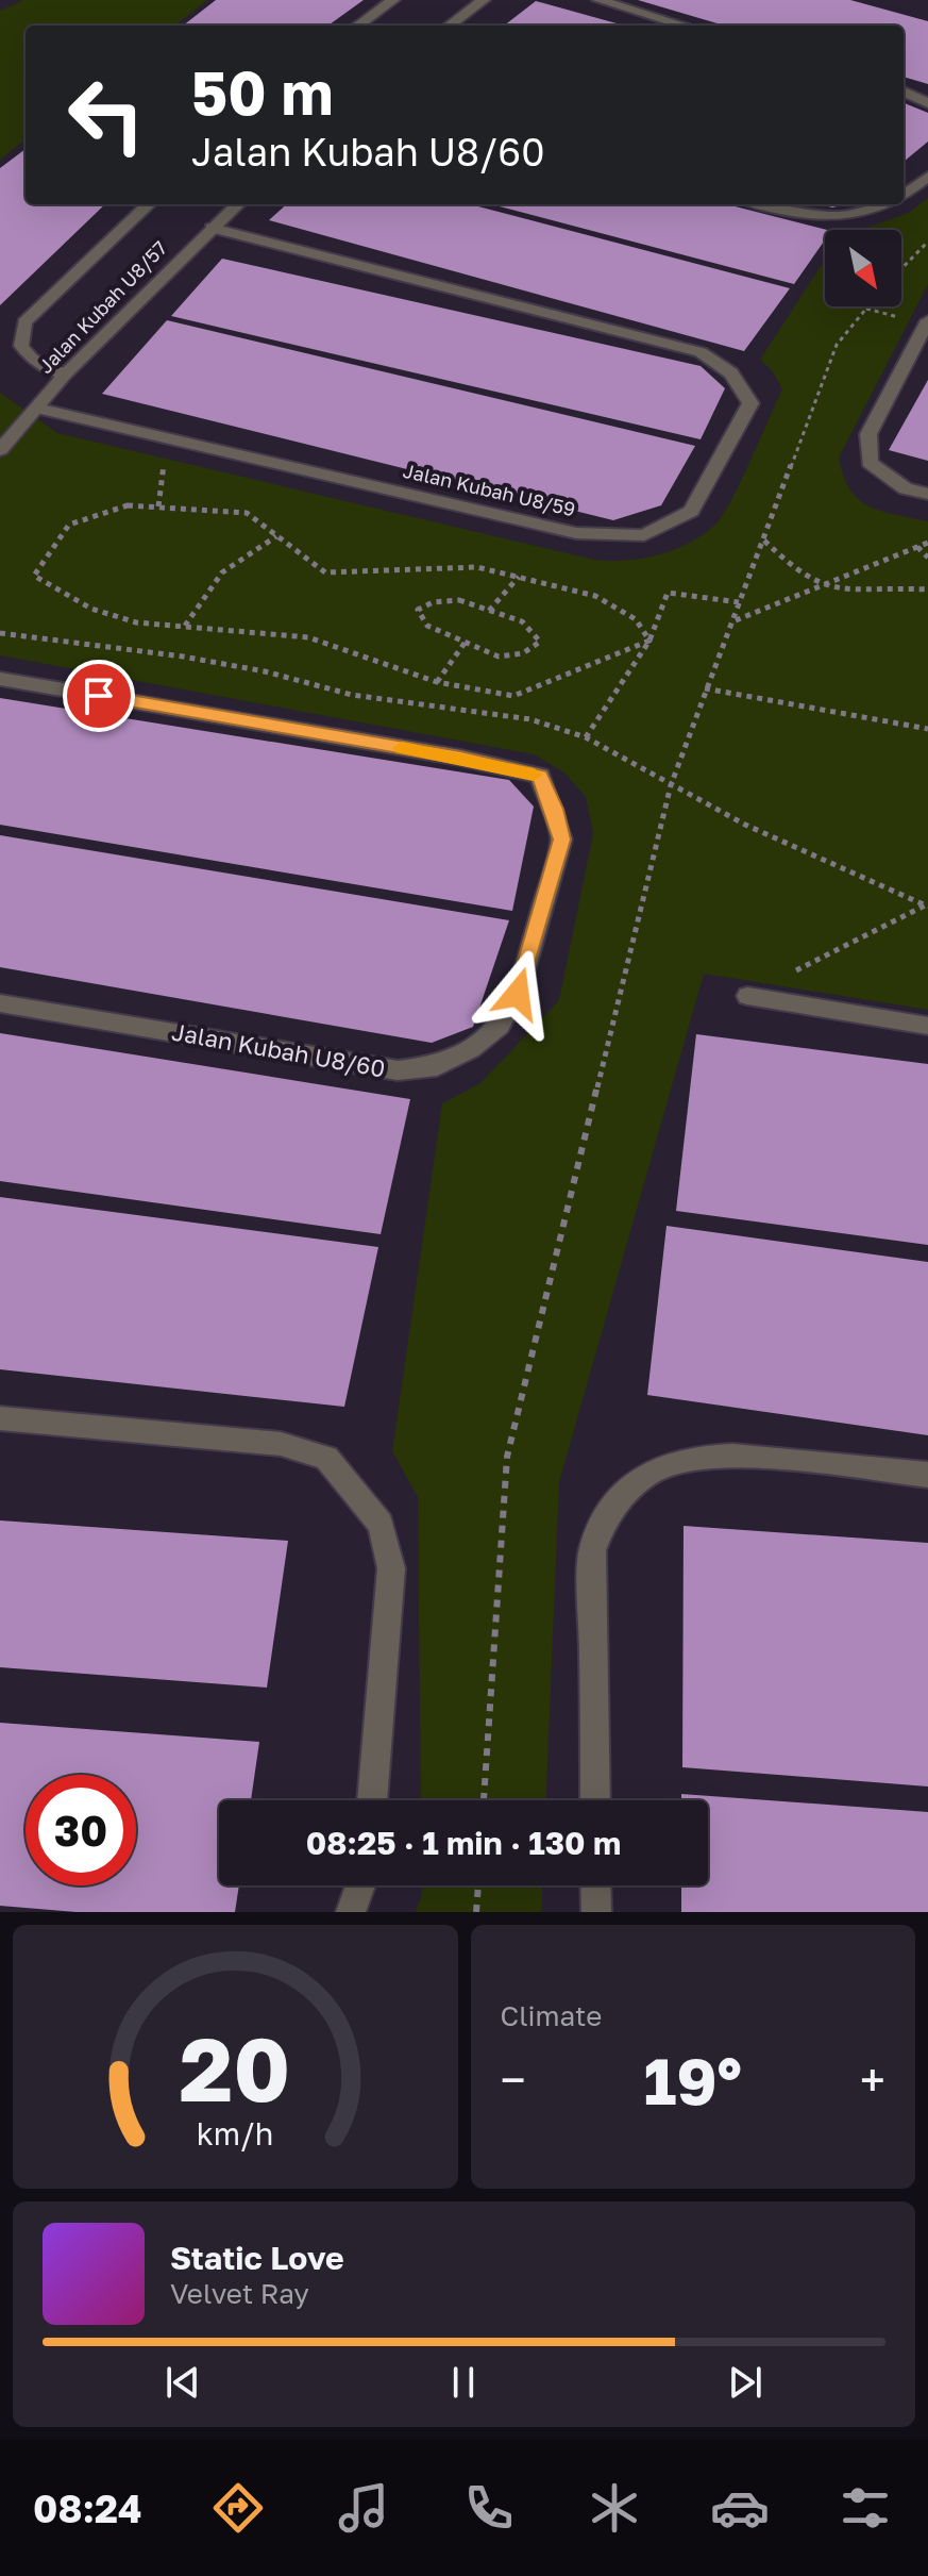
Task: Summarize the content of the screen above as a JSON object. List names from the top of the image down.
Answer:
{
  "streets": {
    "street": ["Jalan Kubah U8/57", "Jalan Kubah U8/59", "Jalan Kubah U8/60"]
  },
  "crossings": [
    ["Jalan Kubah U8/57", "Jalan Kubah U8/59"]
  ],
  "north": "bottom right",
  "page": {
    "turn": ["50 m", "Jalan Kubah U8/60"],
    "limit": "30",
    "trip": "08:25 · 1 min · 130 m",
    "tile": "Climate",
    "heat": ["−", "19°", "+"],
    "song": ["Static Love", "Velvet Ray"],
    "tabs": "08:24",
    "gauge": ["20", "km/h"]
  }
}
